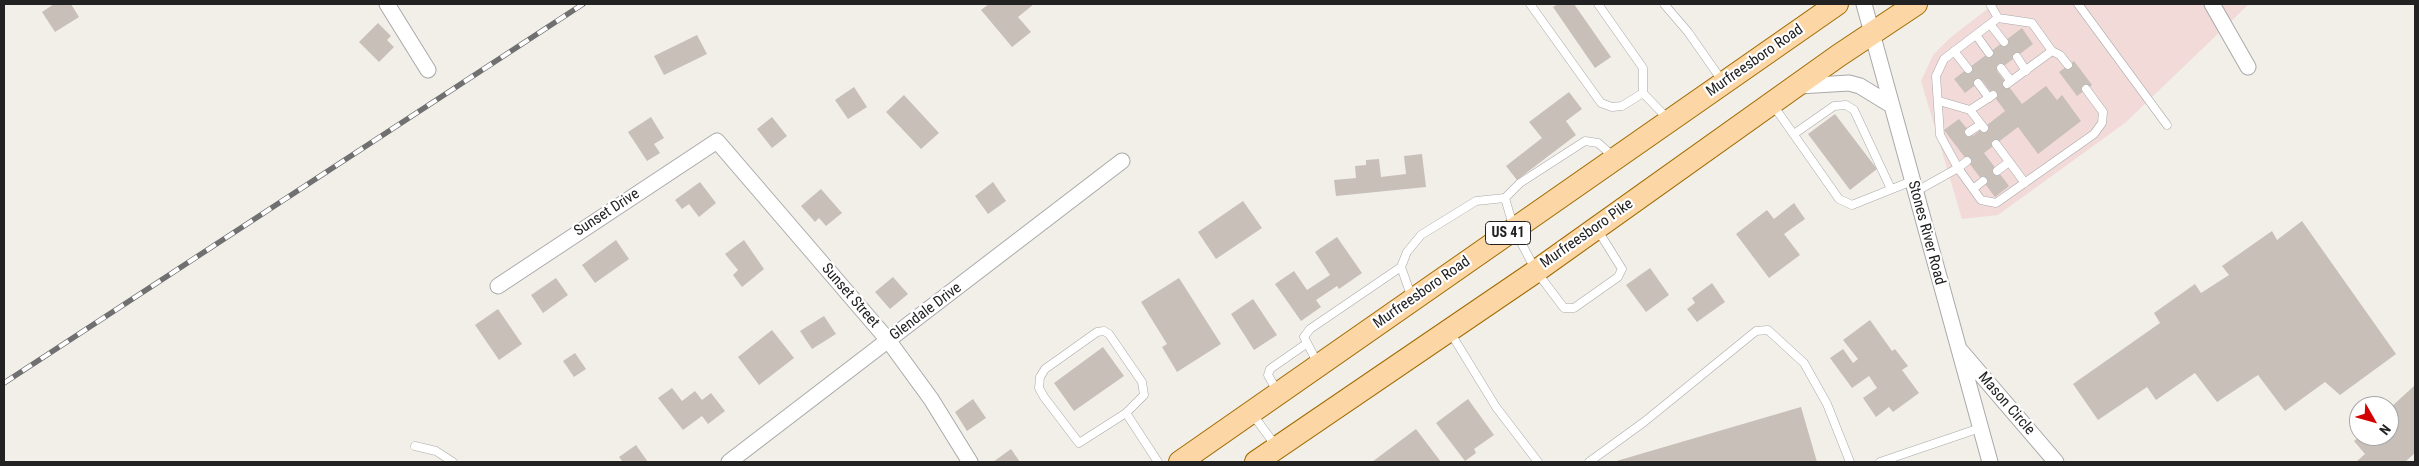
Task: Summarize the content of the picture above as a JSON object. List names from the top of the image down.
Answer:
{
  "streets": {
    "main road": ["Murfreesboro Road", "US 41", "Murfreesboro Pike"],
    "street": [
      "Sunset Drive",
      "Stones River Road",
      "Sunset Street",
      "Glendale Drive",
      "Mason Circle"
    ]
  },
  "crossings": [
    ["Sunset Drive", "Sunset Street"],
    ["Stones River Road", "Murfreesboro Pike"],
    ["Stones River Road", "Mason Circle"],
    ["Sunset Street", "Glendale Drive"]
  ],
  "north": "bottom right"
}
